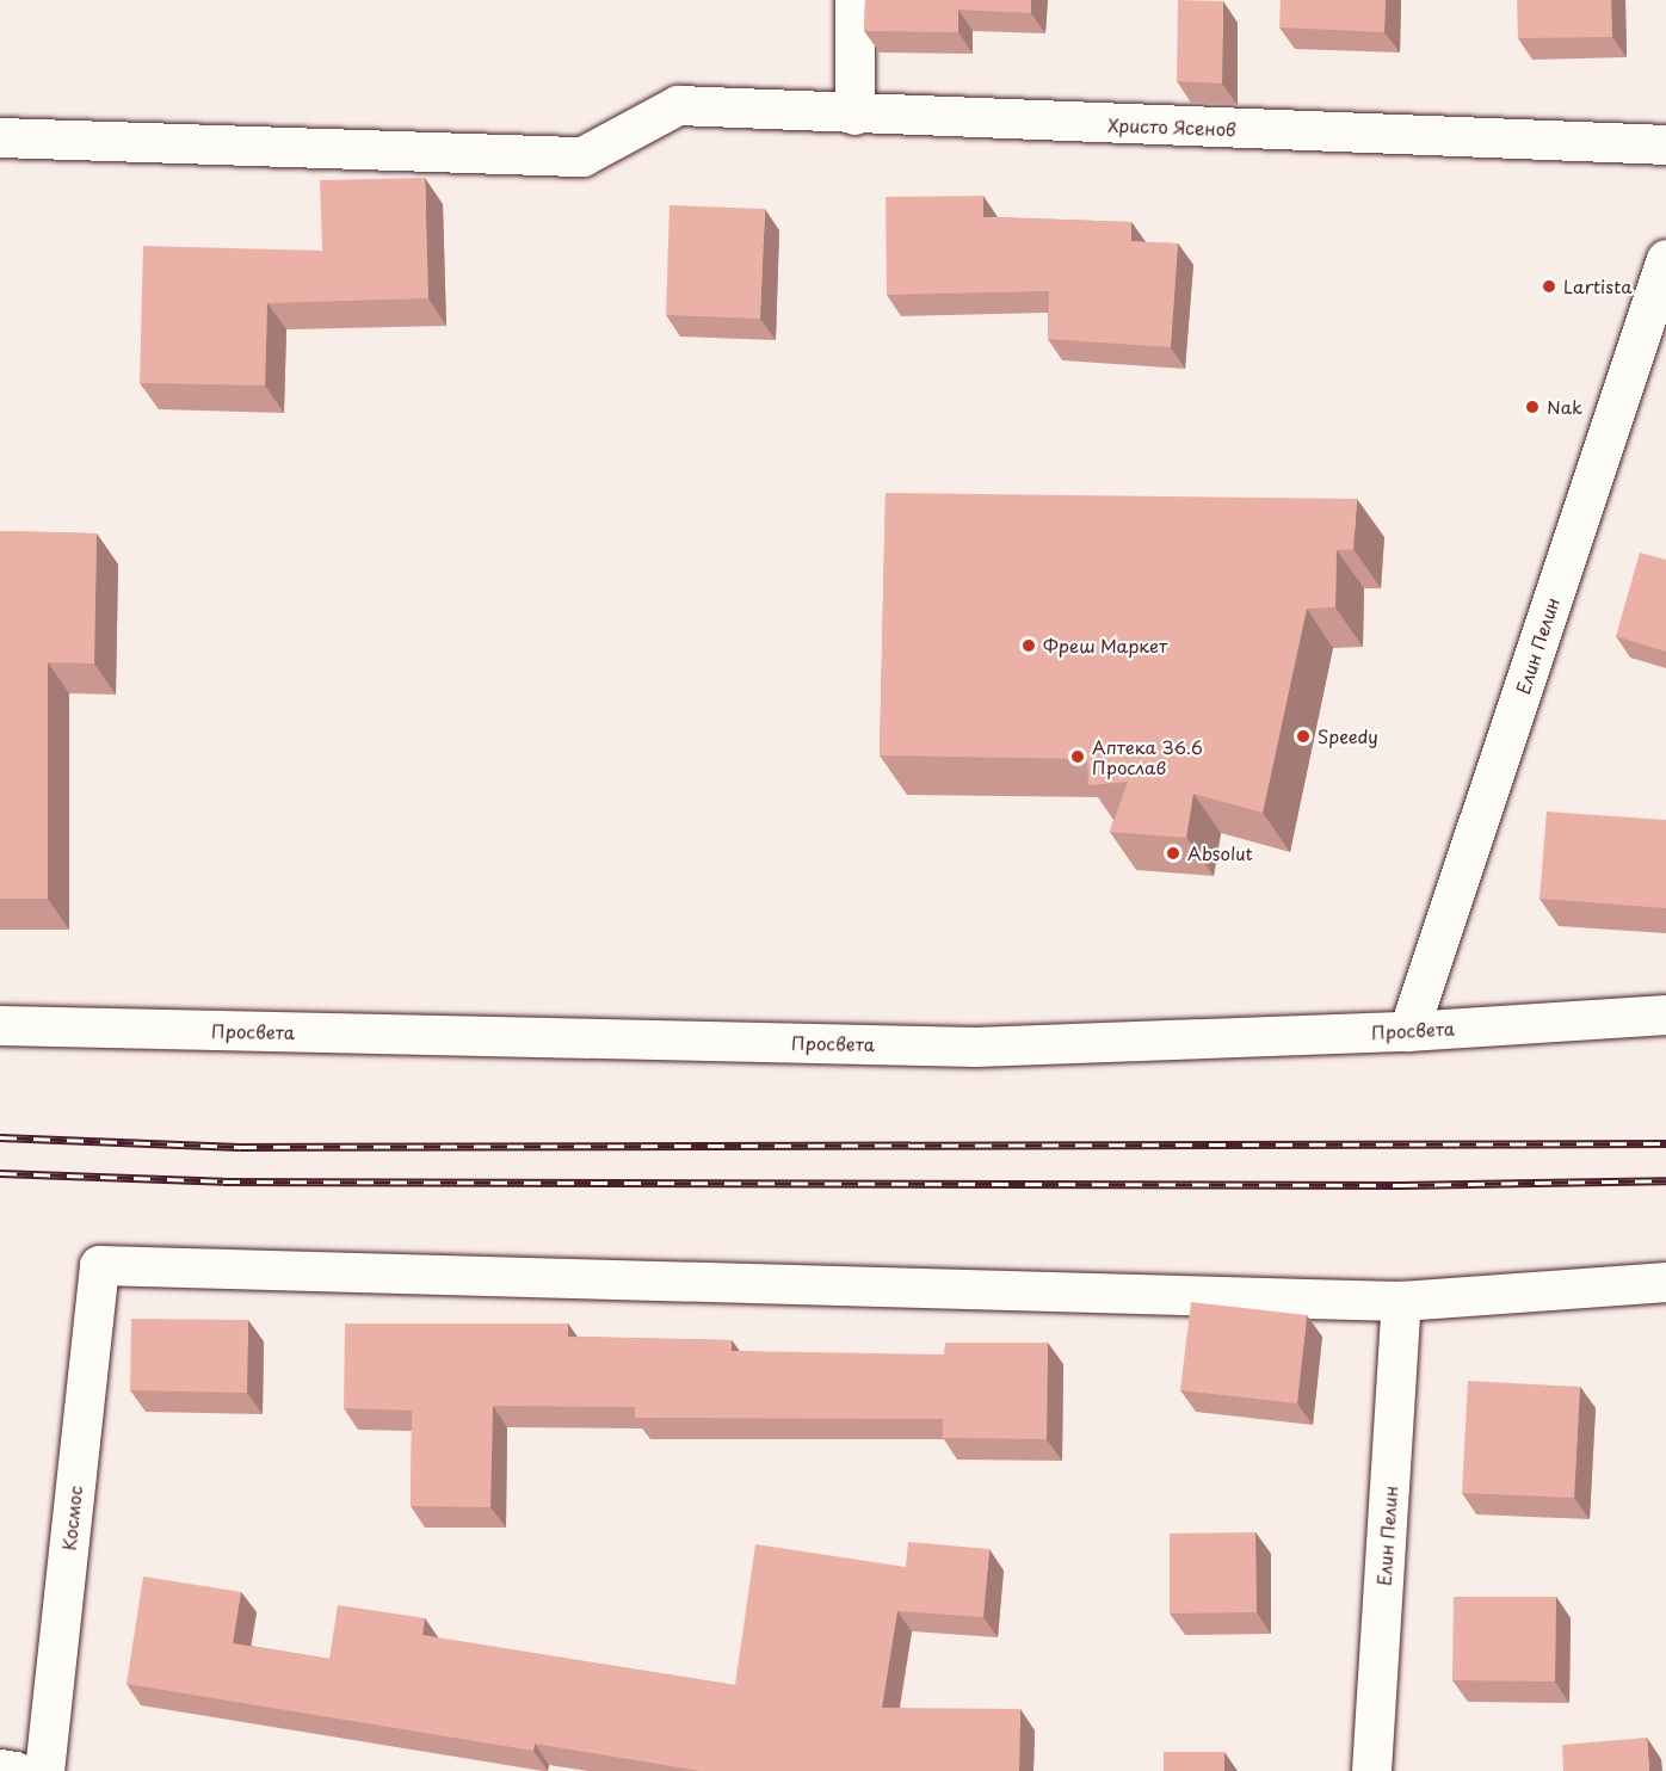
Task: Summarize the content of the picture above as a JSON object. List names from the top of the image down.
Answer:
{
  "streets": {
    "street": [
      "Христо Ясенов",
      "Елин Пелин",
      "Просвета",
      "Космос"
    ]
  },
  "crossings": [
    ["Елин Пелин", "Просвета"],
    ["Елин Пелин", "Космос"]
  ],
  "places": [
    "Lartista",
    "Nak",
    "Фреш Маркет",
    "Speedy",
    "Аптека 36.6 Прослав",
    "Absolut"
  ]
}
